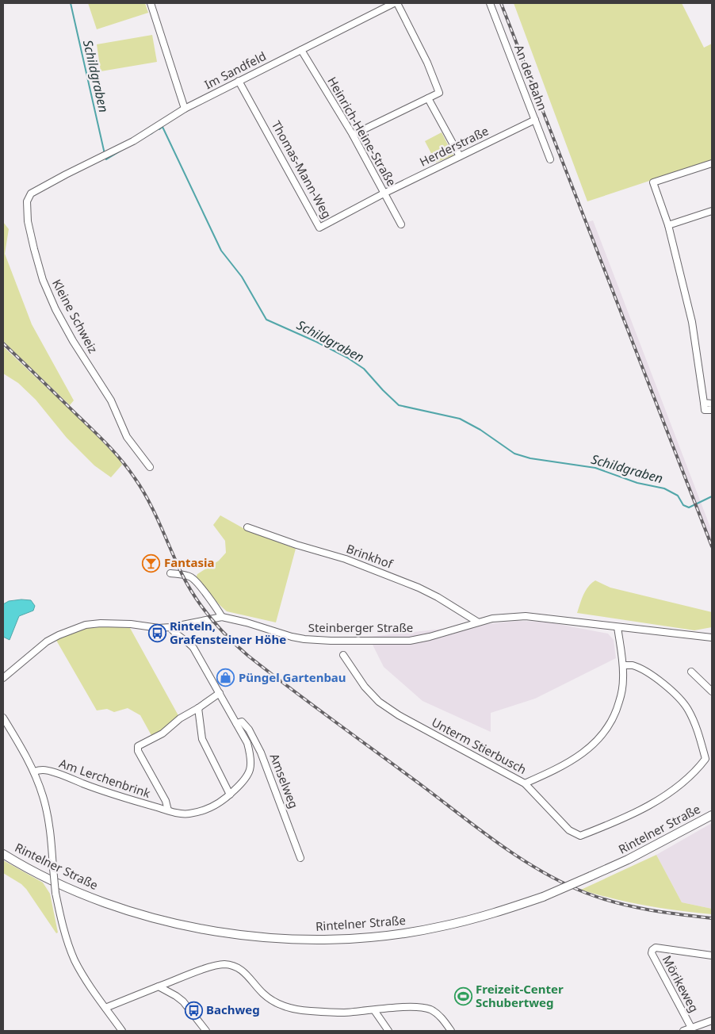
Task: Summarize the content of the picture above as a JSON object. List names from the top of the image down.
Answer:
{
  "streets": {
    "main road": ["Rintelner Straße"],
    "street": [
      "Im Sandfeld",
      "An der Bahn",
      "Heinrich-Heine-Straße",
      "Herderstraße",
      "Thomas-Mann-Weg",
      "Kleine Schweiz",
      "Brinkhof",
      "Steinberger Straße",
      "Unterm Stierbusch",
      "Am Lerchenbrink",
      "Amselweg",
      "Mörikeweg"
    ]
  },
  "crossings": [
    ["Im Sandfeld", "Heinrich-Heine-Straße"],
    ["Im Sandfeld", "Thomas-Mann-Weg"],
    ["Im Sandfeld", "Kleine Schweiz"],
    ["An der Bahn", "Herderstraße"],
    ["Heinrich-Heine-Straße", "Herderstraße"],
    ["Heinrich-Heine-Straße", "Thomas-Mann-Weg"],
    ["Herderstraße", "Thomas-Mann-Weg"],
    ["Brinkhof", "Steinberger Straße"],
    ["Steinberger Straße", "Unterm Stierbusch"],
    ["Steinberger Straße", "Am Lerchenbrink"],
    ["Am Lerchenbrink", "Amselweg"]
  ],
  "water": ["Schildgraben"],
  "places": {
    "bar": ["Fantasia"],
    "bus stop": ["Rinteln, Grafensteiner Höhe", "Bachweg"],
    "shop": ["Püngel Gartenbau"],
    "sports": ["Freizeit-Center Schubertweg"]
  }
}
